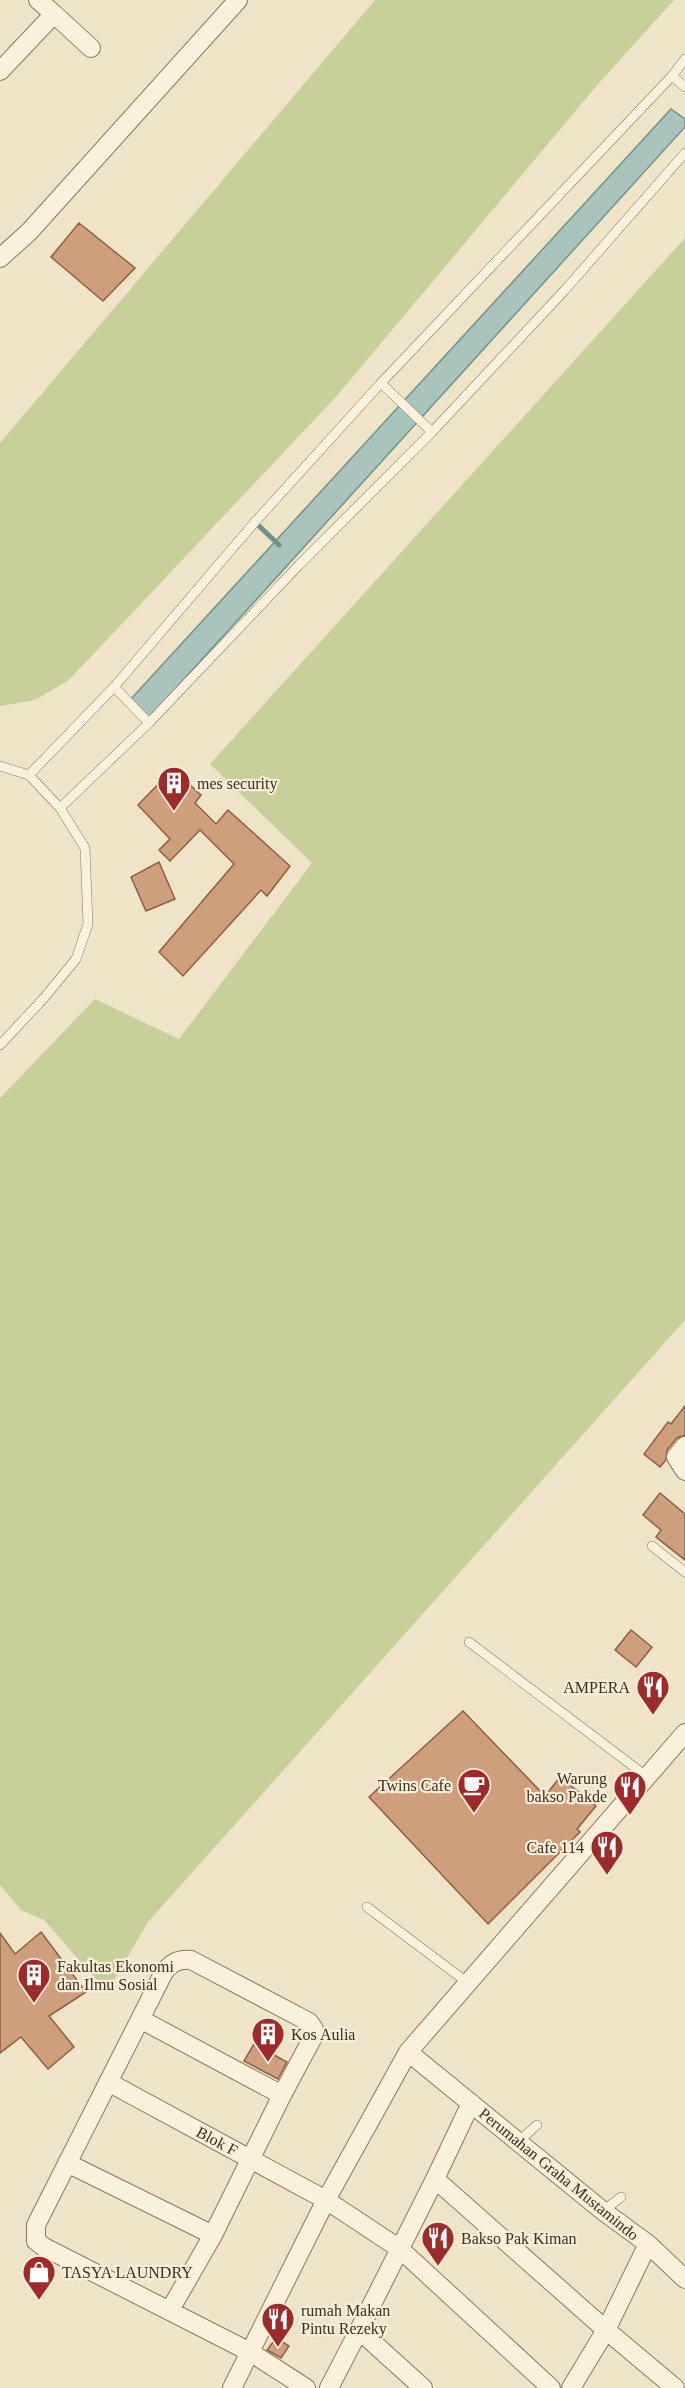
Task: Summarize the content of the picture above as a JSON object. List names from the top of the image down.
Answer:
{
  "streets": {
    "street": ["Blok F", "Perumahan Graha Mustamindo"]
  },
  "places": {
    "building": ["mes security", "Fakultas Ekonomi dan Ilmu Sosial", "Kos Aulia"],
    "restaurant": [
      "AMPERA",
      "Warung bakso Pakde",
      "Cafe 114",
      "Bakso Pak Kiman",
      "rumah Makan Pintu Rezeky"
    ],
    "cafe": ["Twins Cafe"],
    "shop": ["TASYA LAUNDRY"]
  }
}
